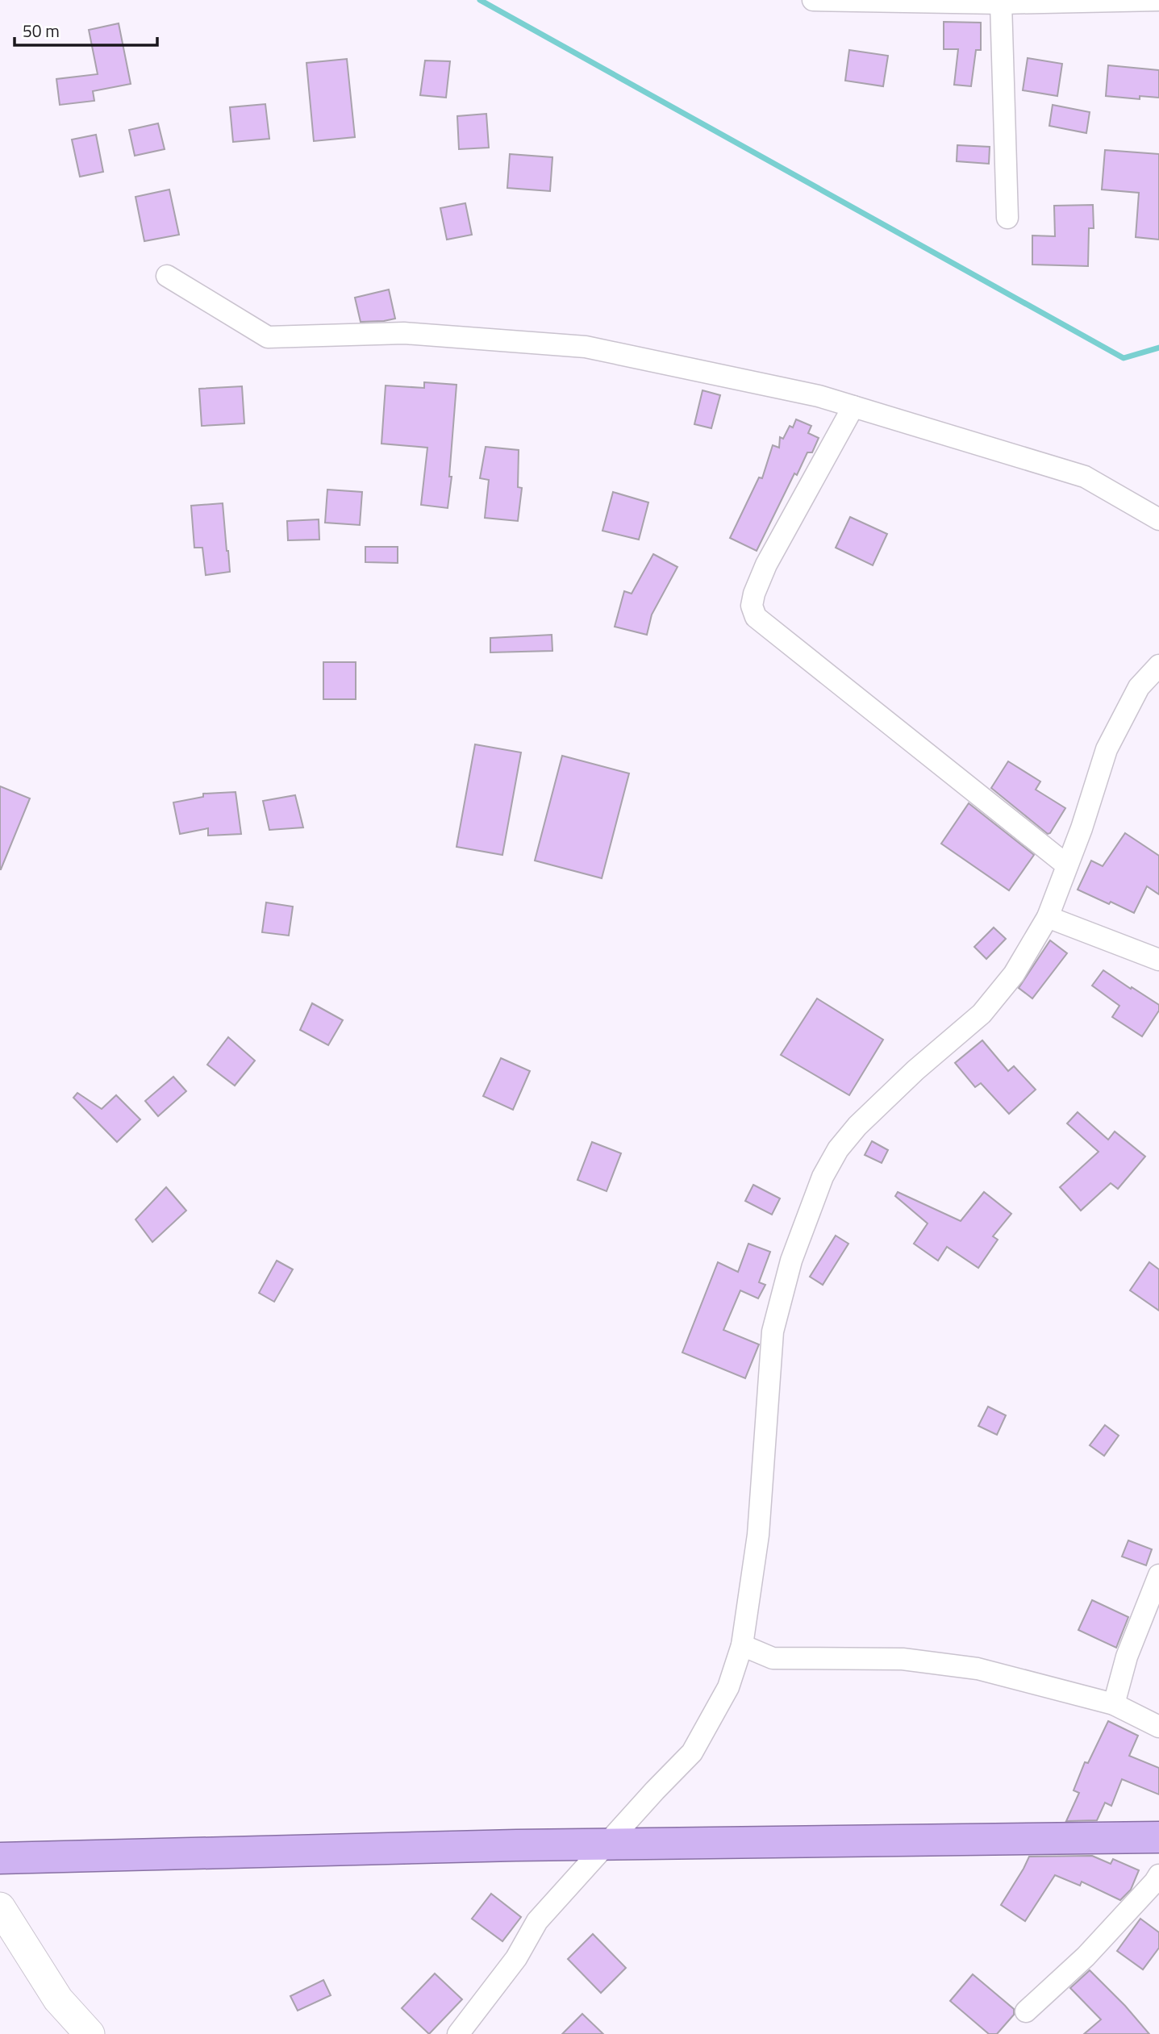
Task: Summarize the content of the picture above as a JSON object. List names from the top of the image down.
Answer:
{
  "scale_bar": "50 m"
}
